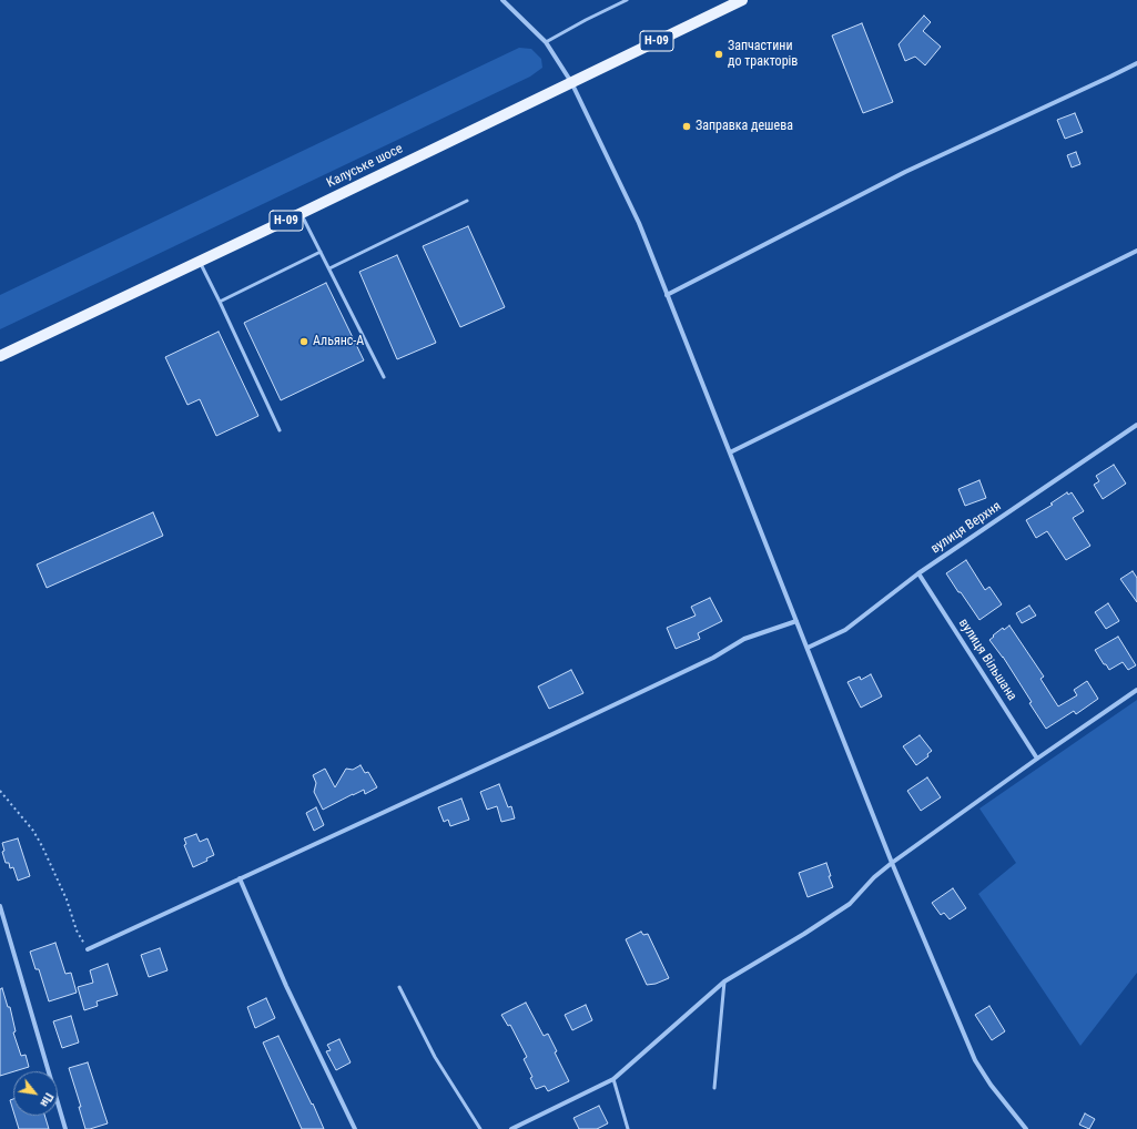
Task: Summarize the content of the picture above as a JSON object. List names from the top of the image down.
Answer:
{
  "streets": {
    "main road": ["Н-09", "Калуське шосе"],
    "street": ["вулиця Верхня", "вулиця Вільшана"]
  },
  "crossings": [
    ["вулиця Верхня", "вулиця Вільшана"]
  ],
  "places": ["Запчастини до тракторів", "Заправка дешева", "Альянс-А"],
  "north": "bottom right"
}
